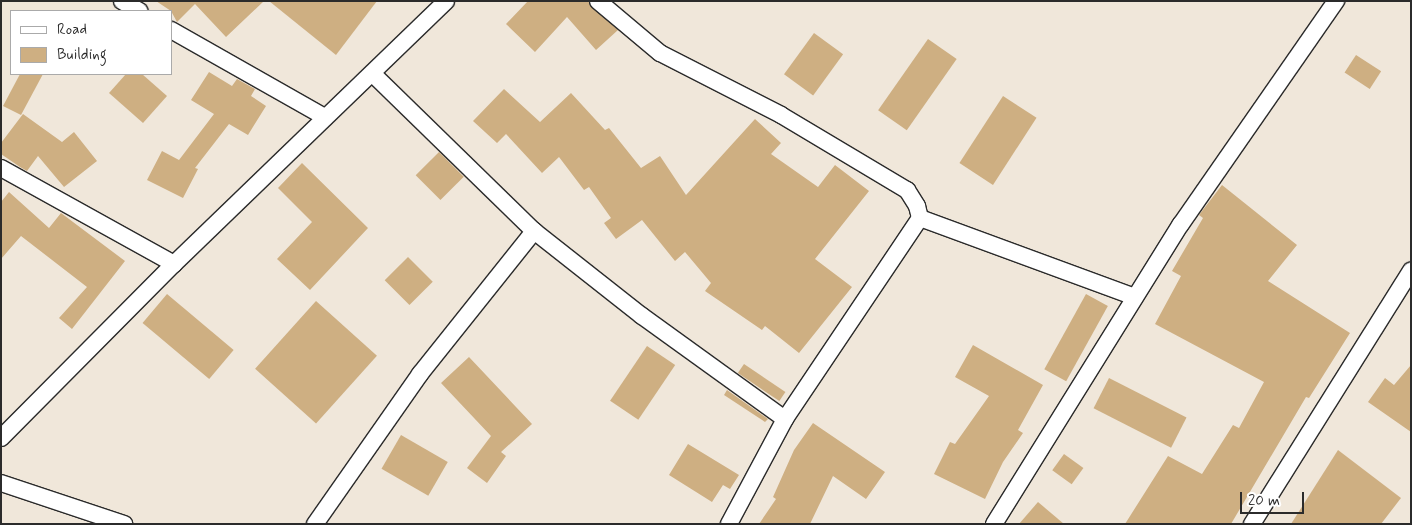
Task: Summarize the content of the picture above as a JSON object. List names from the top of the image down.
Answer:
{
  "legend": ["Road", "Building"],
  "scale_bar": "20 m"
}
